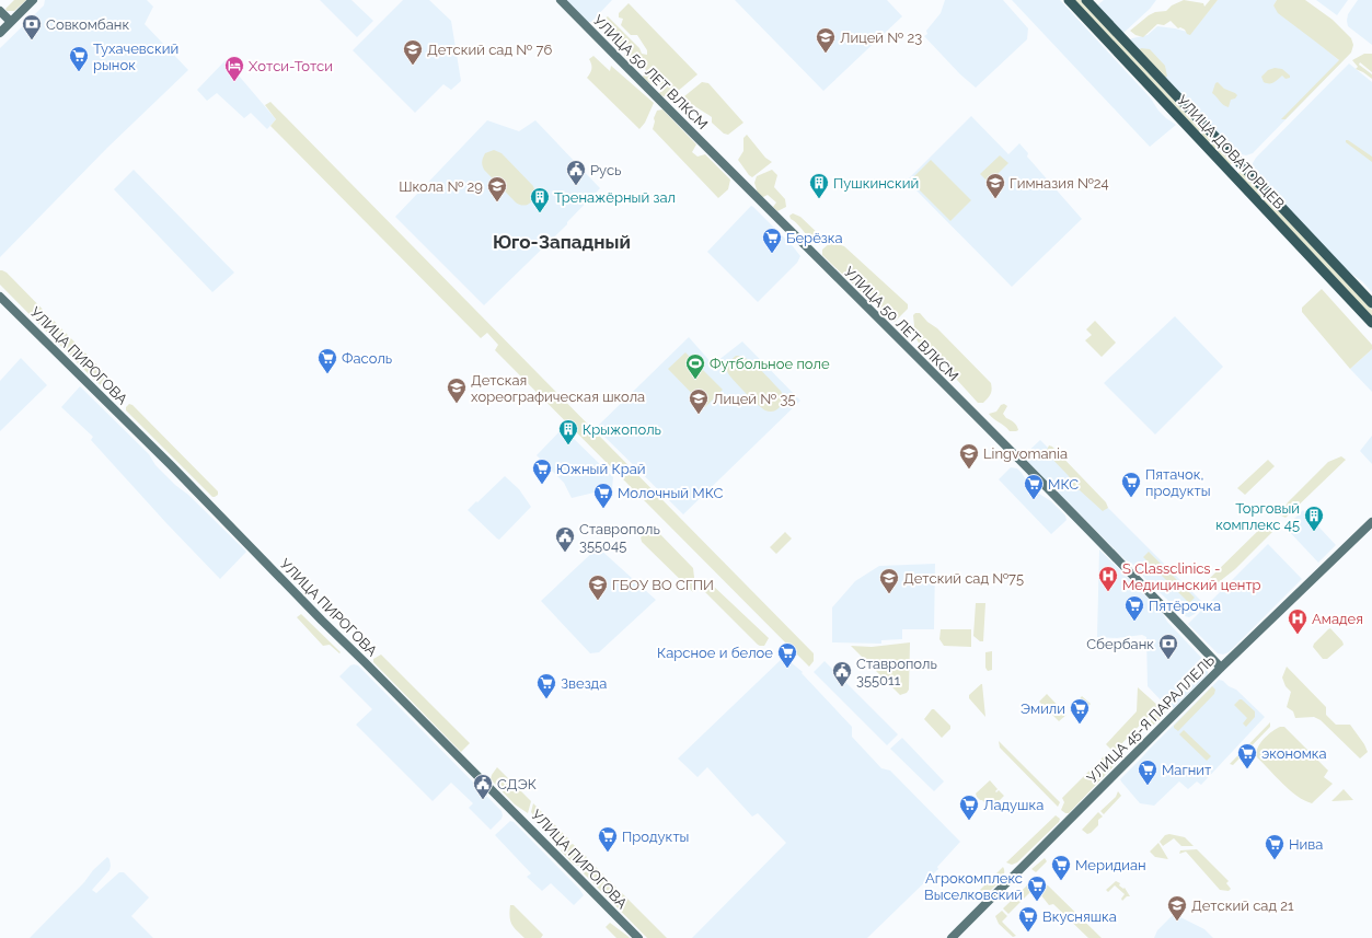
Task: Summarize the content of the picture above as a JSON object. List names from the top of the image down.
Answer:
{
  "streets": {
    "main road": [
      "УЛИЦА 50 ЛЕТ ВЛКСМ",
      "УЛИЦА ДОВАТОРЦЕВ",
      "УЛИЦА ПИРОГОВА",
      "УЛИЦА 45-Я ПАРАЛЛЕЛЬ"
    ]
  },
  "crossings": [
    ["УЛИЦА 50 ЛЕТ ВЛКСМ", "УЛИЦА 45-Я ПАРАЛЛЕЛЬ"]
  ],
  "districts": ["Юго-Западный"],
  "places": {
    "bank": ["Совкомбанк", "Сбербанк"],
    "school or university": [
      "Лицей № 23",
      "Детский сад № 76",
      "Гимназия №24",
      "Школа № 29",
      "Детская хореографическая школа",
      "Лицей № 35",
      "Lingvomania",
      "Детский сад №75",
      "ГБОУ ВО СГПИ",
      "Детский сад 21"
    ],
    "supermarket": [
      "Тухачевский рынок",
      "Берёзка",
      "Фасоль",
      "Южный Край",
      "Пятачок, продукты",
      "МКС",
      "Молочный МКС",
      "Пятёрочка",
      "Карсное и белое",
      "Звезда",
      "Эмили",
      "экономка",
      "Магнит",
      "Ладушка",
      "Продукты",
      "Нива",
      "Меридиан",
      "Агрокомплекс Выселковский",
      "Вкусняшка"
    ],
    "hotel": ["Хотси-Тотси"],
    "public building": [
      "Русь",
      "Ставрополь 355045",
      "Ставрополь 355011",
      "СДЭК"
    ],
    "building": [
      "Пушкинский",
      "Тренажёрный зал",
      "Крыжополь",
      "Торговый комплекс 45"
    ],
    "sports": ["Футбольное поле"],
    "hospital": ["S Classclinics - Медицинский центр", "Амадея"]
  }
}
